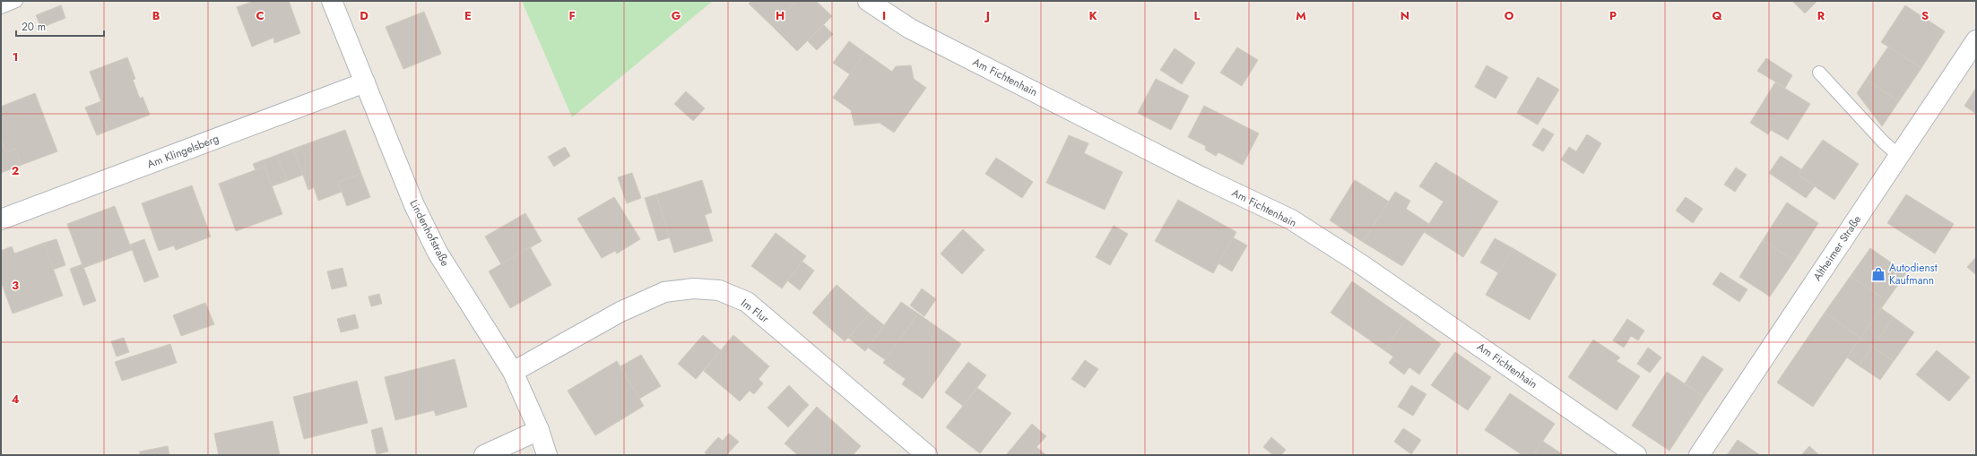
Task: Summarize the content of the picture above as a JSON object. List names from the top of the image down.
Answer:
{
  "streets": {
    "street": [
      "Am Fichtenhain",
      "Am Klingelsberg",
      "Lindenhofstraße",
      "Altheimer Straße",
      "Im Flur"
    ]
  },
  "crossings": [
    ["Am Klingelsberg", "Lindenhofstraße"],
    ["Lindenhofstraße", "Im Flur"]
  ],
  "places": {
    "shop": ["Autodienst Kaufmann"]
  },
  "scale_bar": "20 m",
  "grid": {
    "columns": [
      "B",
      "C",
      "D",
      "E",
      "F",
      "G",
      "H",
      "I",
      "J",
      "K",
      "L",
      "M",
      "N",
      "O",
      "P",
      "Q",
      "R",
      "S"
    ],
    "rows": [
      "1",
      "2",
      "3",
      "4"
    ]
  }
}
